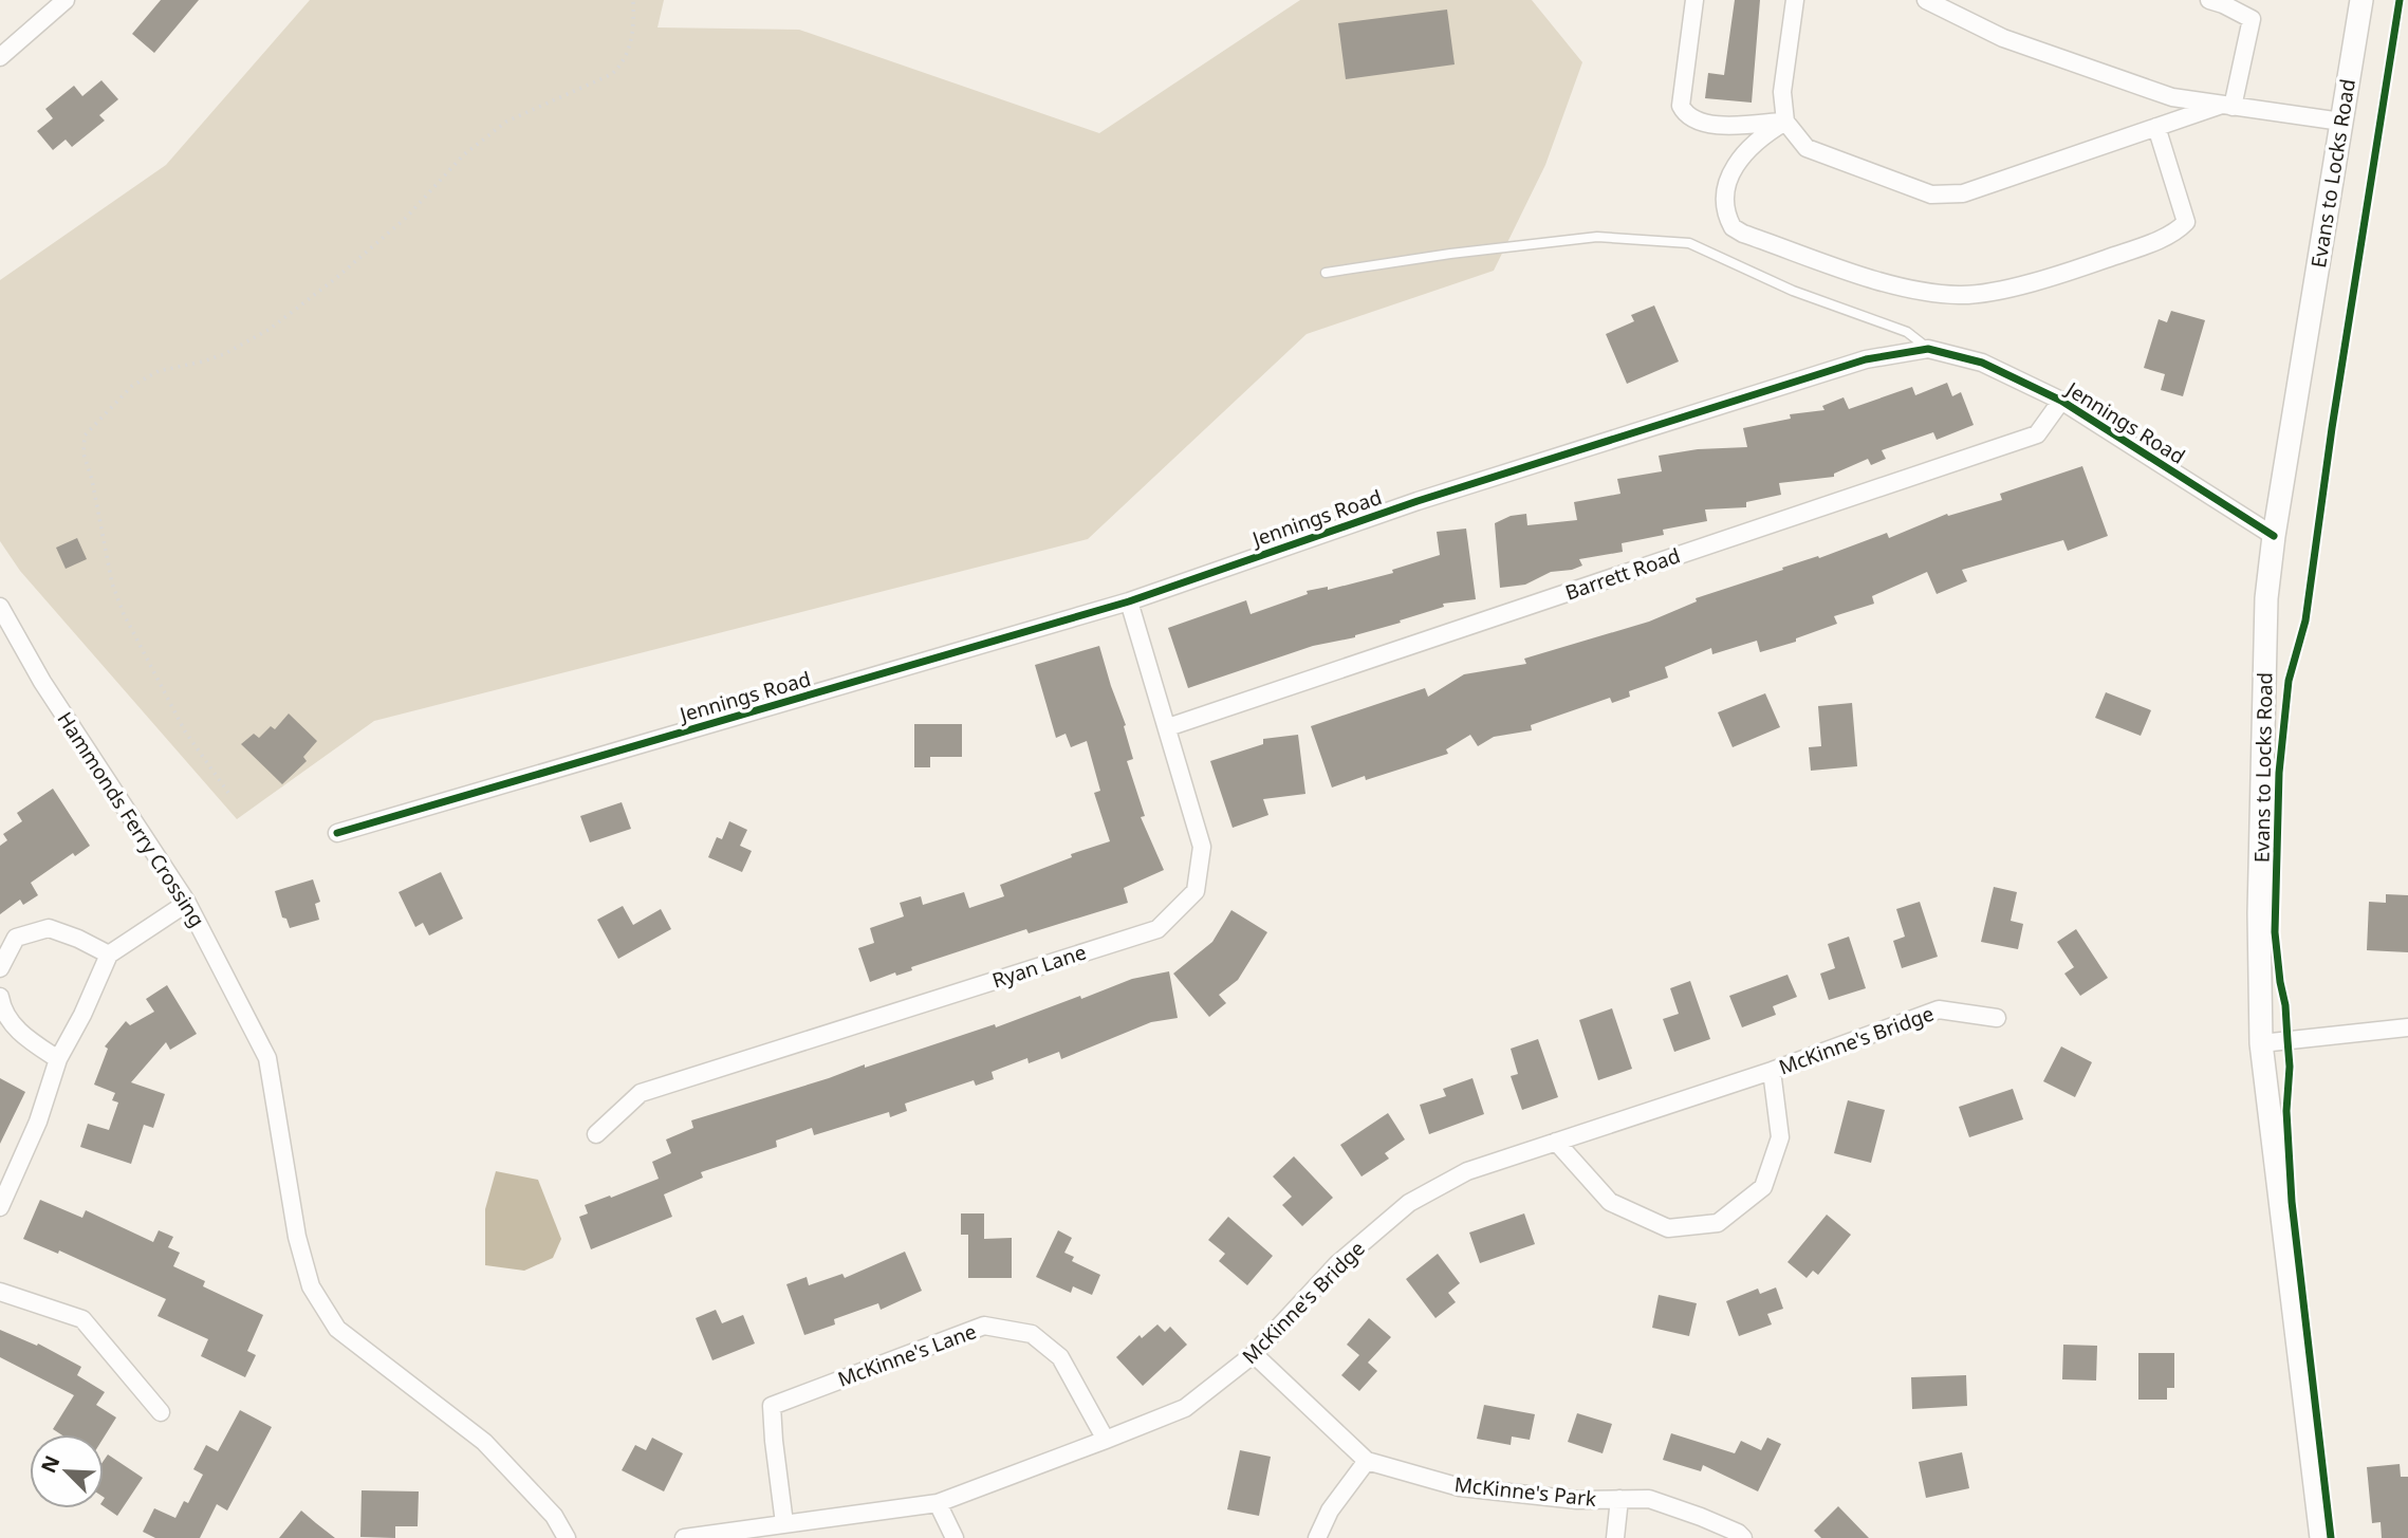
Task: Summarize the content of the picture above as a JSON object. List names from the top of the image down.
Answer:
{
  "streets": {
    "street": [
      "Evans to Locks Road",
      "Jennings Road",
      "Barrett Road",
      "Hammonds Ferry Crossing",
      "Ryan Lane",
      "McKinne's Bridge",
      "McKinne's Lane",
      "McKinne's Park"
    ]
  },
  "crossings": [
    ["Evans to Locks Road", "Jennings Road"],
    ["Jennings Road", "Barrett Road"],
    ["Jennings Road", "Ryan Lane"],
    ["Barrett Road", "Ryan Lane"],
    ["McKinne's Bridge", "McKinne's Lane"],
    ["McKinne's Bridge", "McKinne's Park"]
  ],
  "north": "top left"
}
